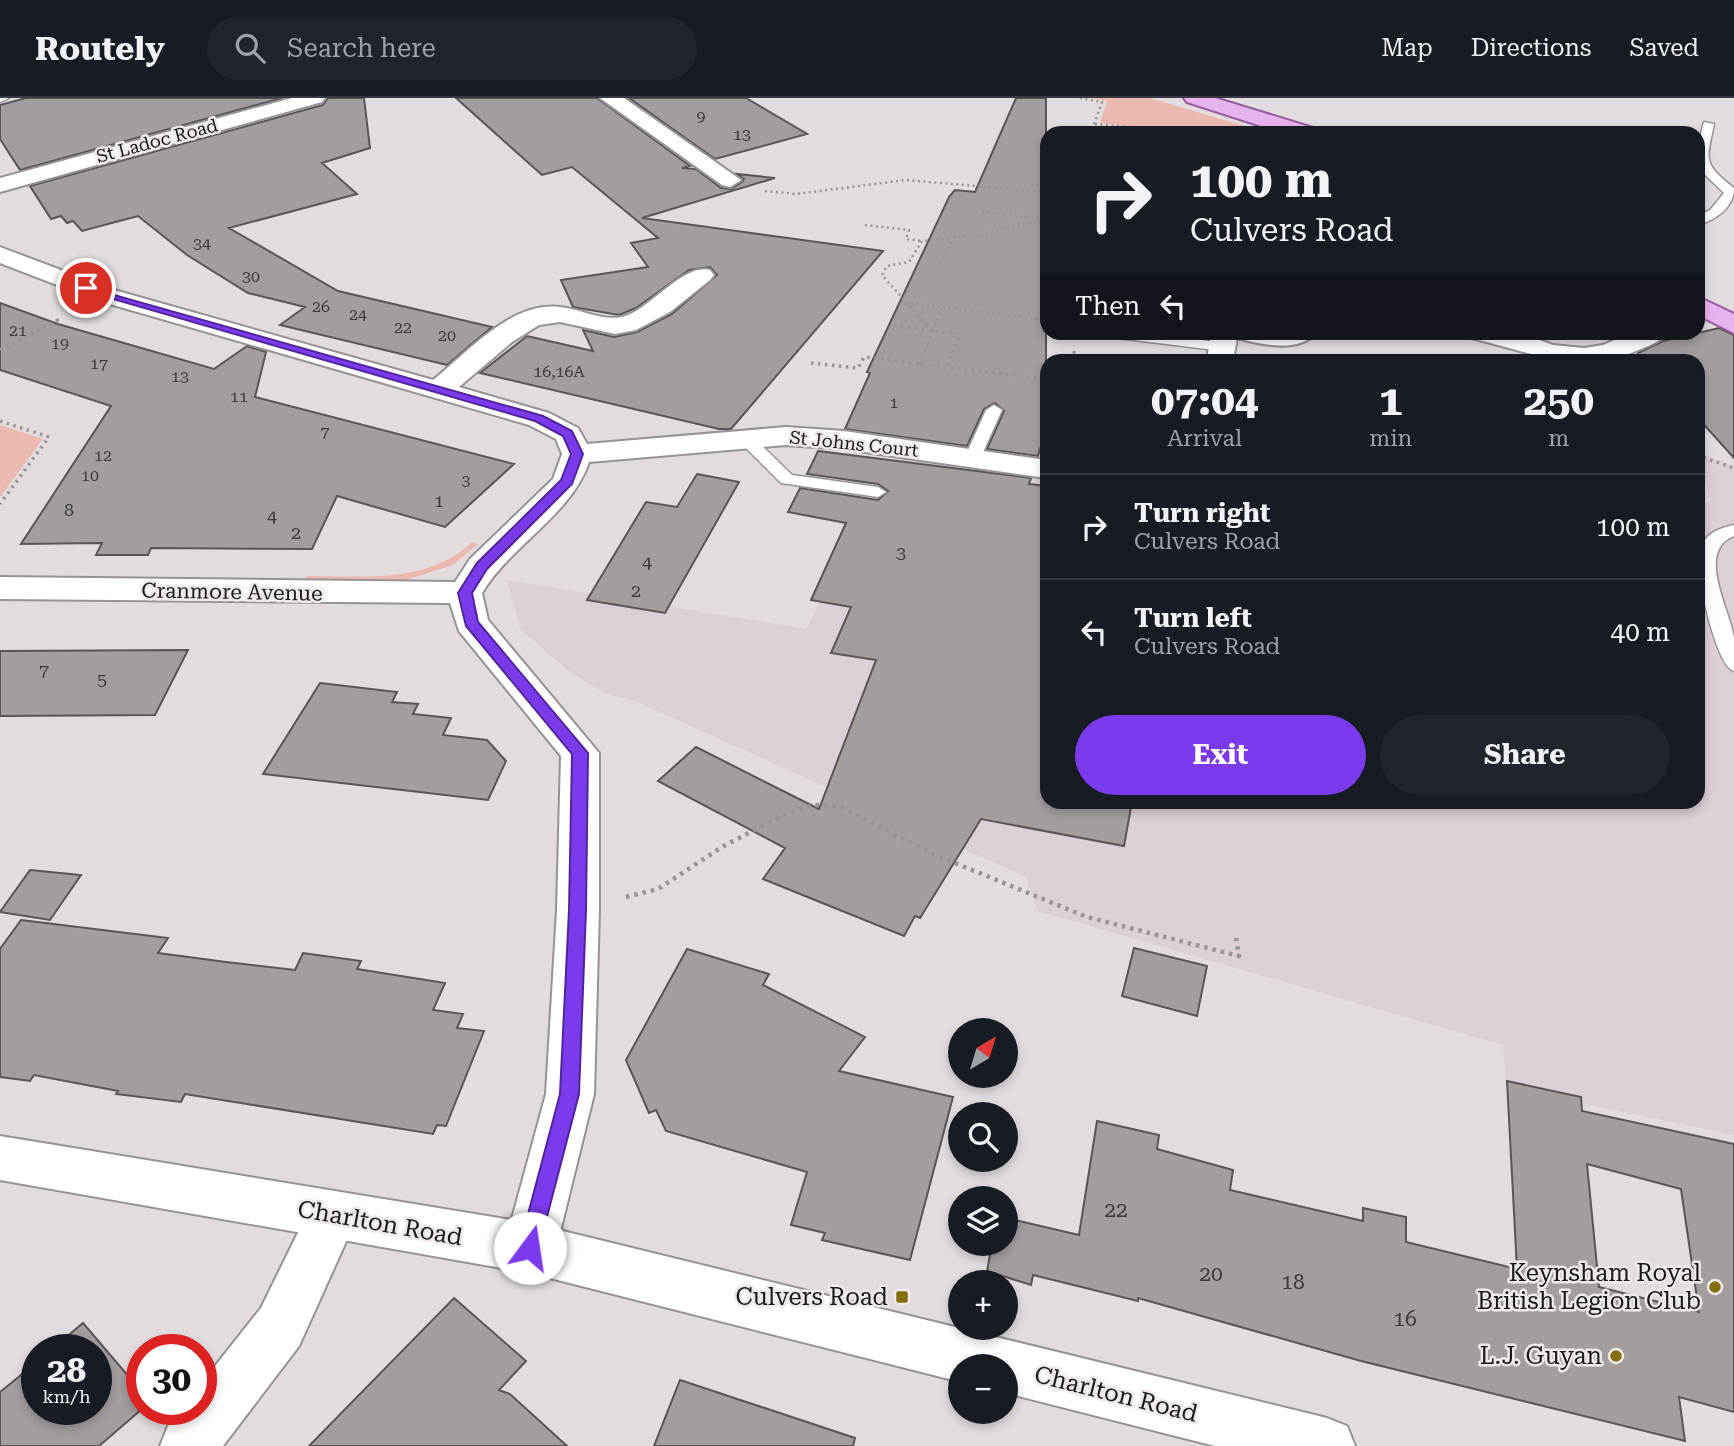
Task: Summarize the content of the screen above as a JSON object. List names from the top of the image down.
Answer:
{
  "streets": {
    "street": [
      "St Ladoc Road",
      "St Johns Court",
      "Cranmore Avenue",
      "Charlton Road"
    ]
  },
  "places": {
    "other": ["Keynsham Royal British Legion Club", "L.J. Guyan"],
    "transit": ["Culvers Road"]
  },
  "house_numbers": [
    "9",
    "13",
    "34",
    "30",
    "26",
    "24",
    "22",
    "21",
    "20",
    "19",
    "17",
    "16,16A",
    "13",
    "11",
    "1",
    "7",
    "12",
    "10",
    "3",
    "1",
    "8",
    "4",
    "2",
    "3",
    "4",
    "2",
    "7",
    "5",
    "22",
    "20",
    "18",
    "16"
  ],
  "north": "top right",
  "page": {
    "header": "Routely",
    "search": "Search here",
    "nav": ["Map", "Directions", "Saved"],
    "turn": ["100 m", "Culvers Road"],
    "then": "Then",
    "eta": [
      "07:04",
      "Arrival",
      "1",
      "min",
      "250",
      "m"
    ],
    "list": [
      {
        "name": "Turn right",
        "note": "Culvers Road",
        "value": "100 m"
      },
      {
        "name": "Turn left",
        "note": "Culvers Road",
        "value": "40 m"
      }
    ],
    "buttons": ["Exit", "Share"],
    "map_buttons": ["+", "−"],
    "speed": "28 km/h",
    "limit": "30"
  }
}
